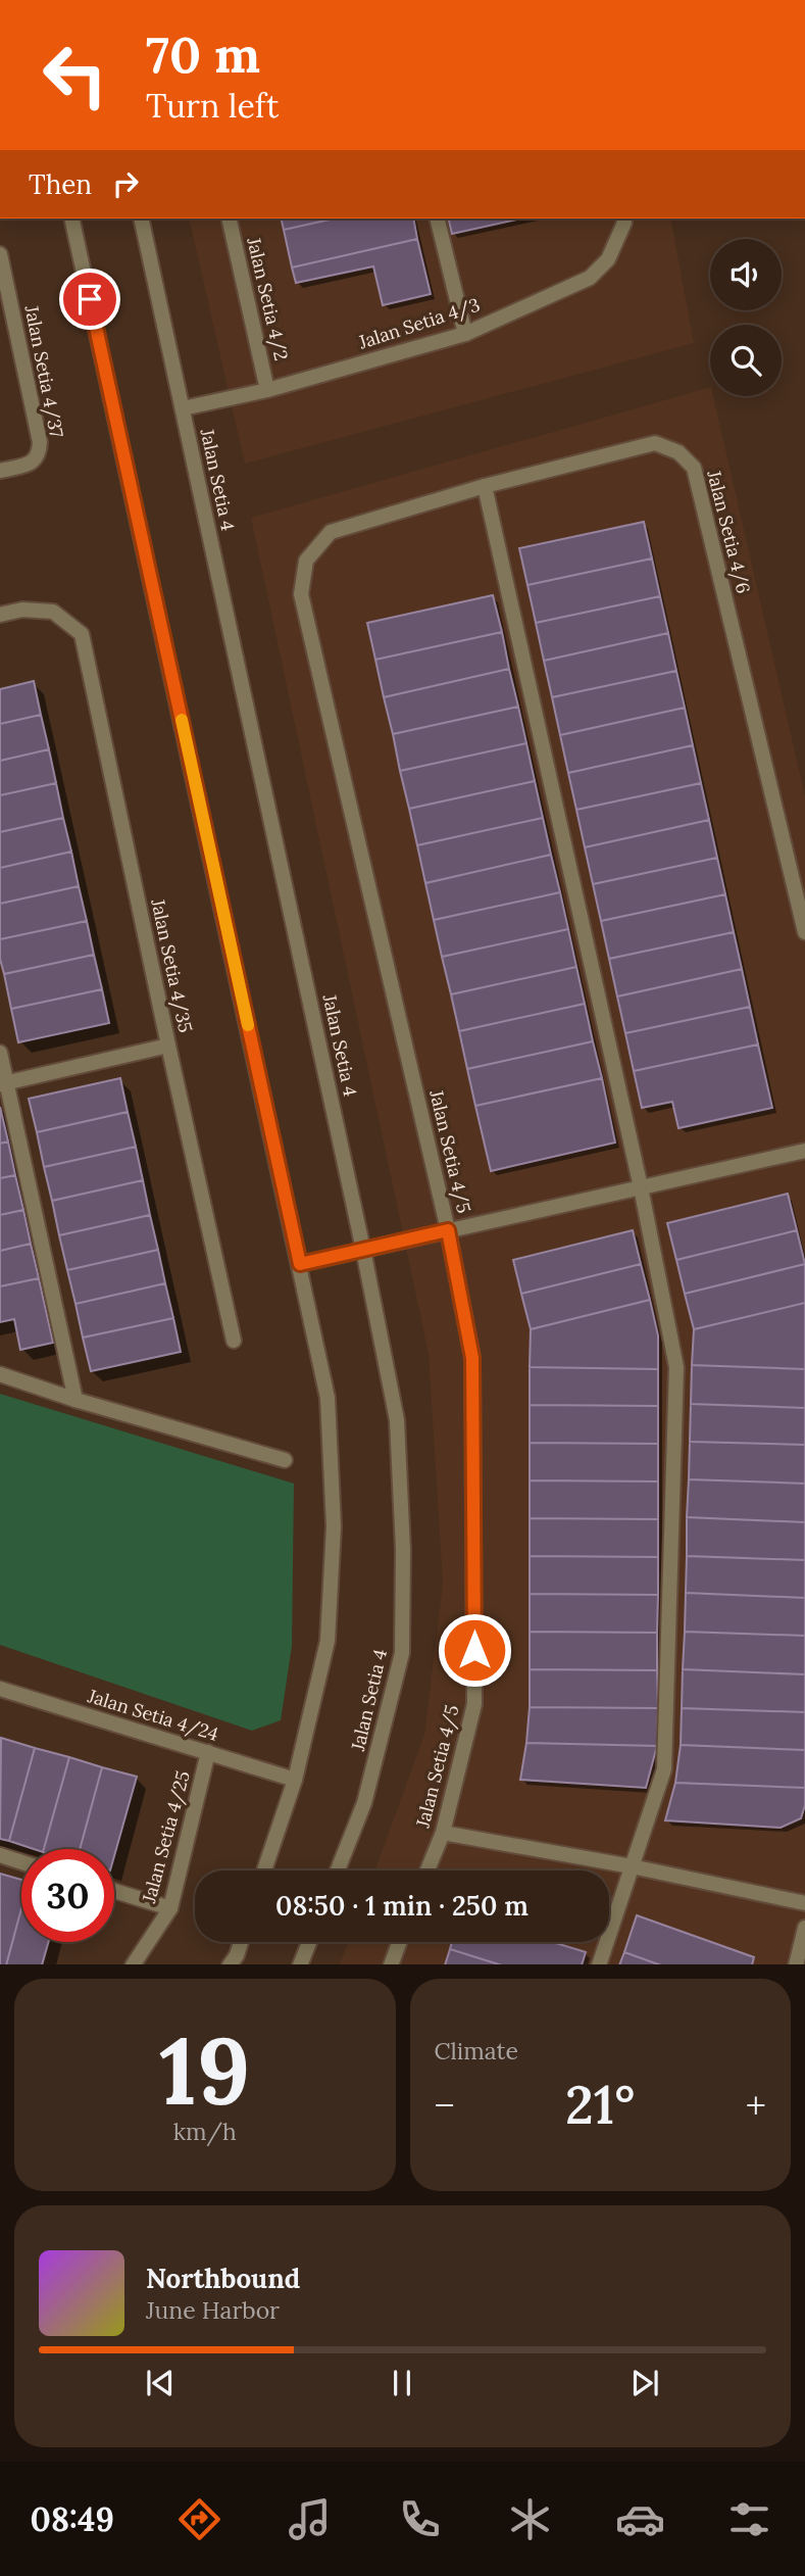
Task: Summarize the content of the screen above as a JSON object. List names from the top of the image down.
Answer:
{
  "streets": {
    "street": [
      "Jalan Setia 4/2",
      "Jalan Setia 4/3",
      "Jalan Setia 4/37",
      "Jalan Setia 4",
      "Jalan Setia 4/6",
      "Jalan Setia 4/35",
      "Jalan Setia 4/5",
      "Jalan Setia 4/24",
      "Jalan Setia 4/25"
    ]
  },
  "crossings": [
    ["Jalan Setia 4/2", "Jalan Setia 4/3"],
    ["Jalan Setia 4/3", "Jalan Setia 4"],
    ["Jalan Setia 4/6", "Jalan Setia 4/5"],
    ["Jalan Setia 4/24", "Jalan Setia 4/25"]
  ],
  "page": {
    "turn": ["70 m", "Turn left"],
    "then": "Then",
    "limit": "30",
    "trip": "08:50 · 1 min · 250 m",
    "tile": [
      ["19", "km/h"],
      "Climate"
    ],
    "heat": ["−", "21°", "+"],
    "song": ["Northbound", "June Harbor"],
    "tabs": "08:49"
  }
}
